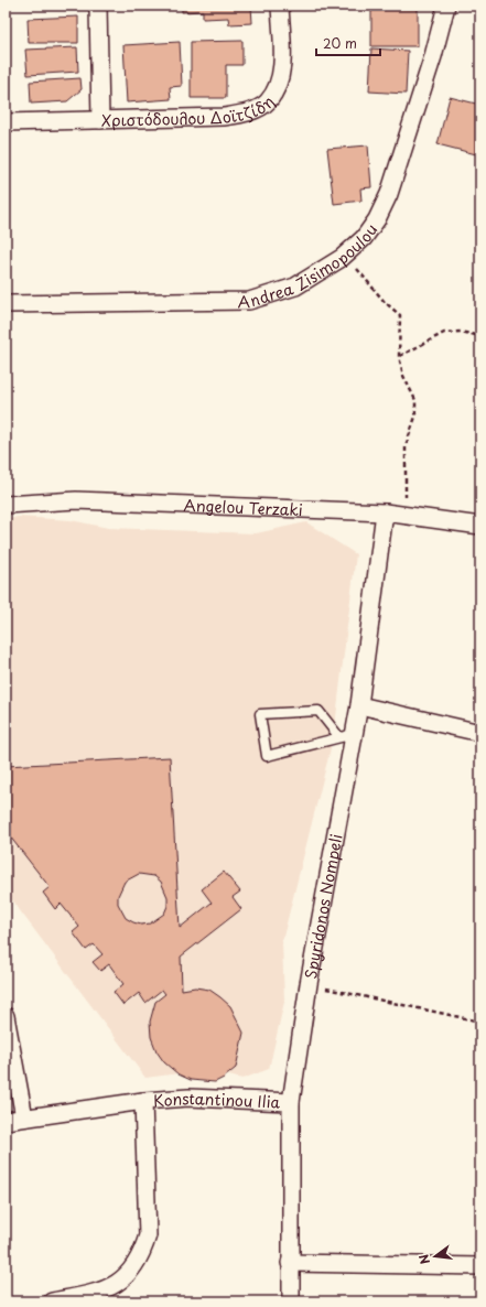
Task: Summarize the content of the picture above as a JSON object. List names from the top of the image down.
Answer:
{
  "streets": {
    "street": [
      "Χριστόδουλου Δοϊτζίδη",
      "Andrea Zisimopoulou",
      "Angelou Terzaki",
      "Spyridonos Nompeli",
      "Konstantinou Ilia"
    ]
  },
  "crossings": [
    ["Angelou Terzaki", "Spyridonos Nompeli"],
    ["Spyridonos Nompeli", "Konstantinou Ilia"]
  ],
  "scale_bar": "20 m",
  "north": "left"
}
